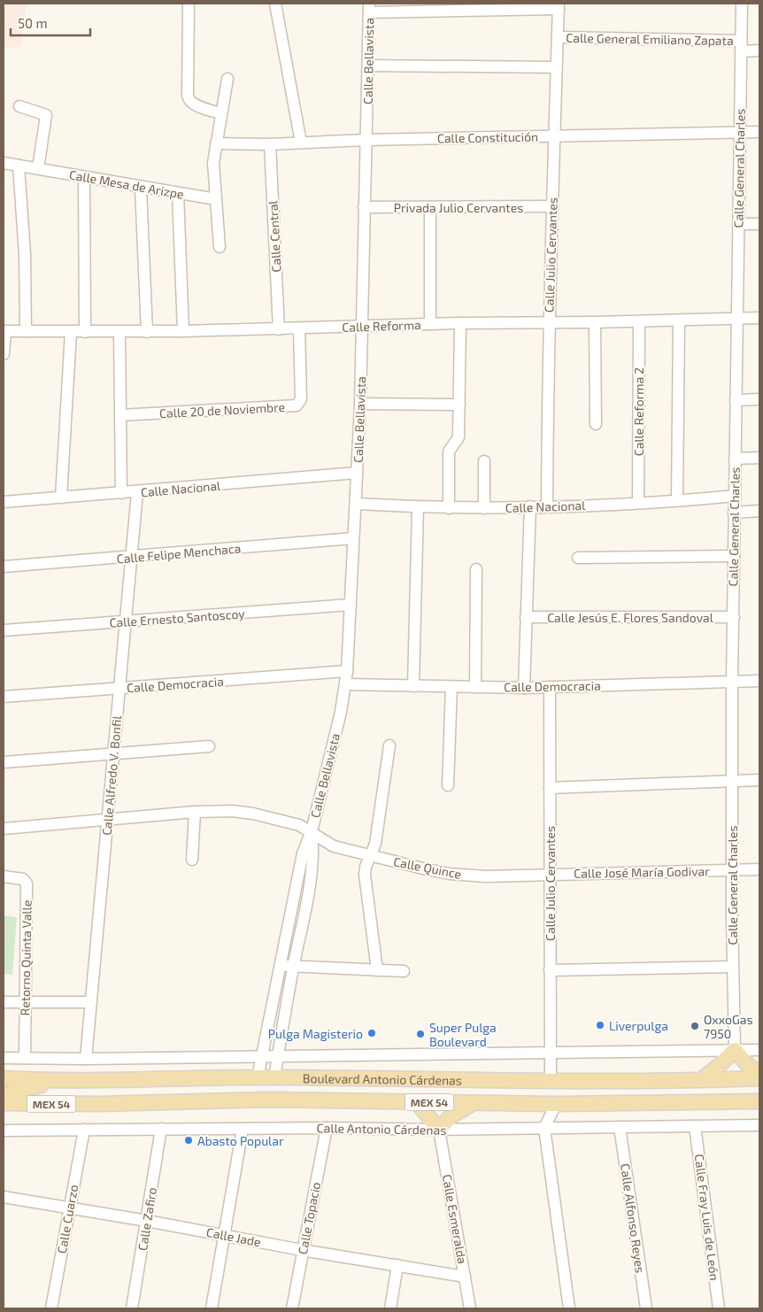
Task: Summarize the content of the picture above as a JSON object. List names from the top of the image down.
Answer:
{
  "streets": {
    "main road": ["Boulevard Antonio Cárdenas", "MEX 54"],
    "street": [
      "Calle General Emiliano Zapata",
      "Calle Bellavista",
      "Calle Constitución",
      "Calle General Charles",
      "Calle Mesa de Arizpe",
      "Privada Julio Cervantes",
      "Calle Central",
      "Calle Julio Cervantes",
      "Calle Reforma",
      "Calle 20 de Noviembre",
      "Calle Reforma 2",
      "Calle Nacional",
      "Calle Felipe Menchaca",
      "Calle Jesús E. Flores Sandoval",
      "Calle Ernesto Santoscoy",
      "Calle Democracia",
      "Calle Alfredo V. Bonfil",
      "Calle Quince",
      "Calle José María Godivar",
      "Retorno Quinta Valle",
      "Calle Antonio Cárdenas",
      "Calle Fray Luis de León",
      "Calle Topacio",
      "Calle Alfonso Reyes",
      "Calle Cuarzo",
      "Calle Zafiro",
      "Calle Esmeralda",
      "Calle Jade"
    ]
  },
  "crossings": [
    ["Calle General Emiliano Zapata", "Calle General Charles"],
    ["Calle General Emiliano Zapata", "Calle Julio Cervantes"],
    ["Calle Bellavista", "Calle Constitución"],
    ["Calle Bellavista", "Privada Julio Cervantes"],
    ["Calle Bellavista", "Calle Reforma"],
    ["Calle Bellavista", "Calle Nacional"],
    ["Calle Bellavista", "Calle Felipe Menchaca"],
    ["Calle Bellavista", "Calle Ernesto Santoscoy"],
    ["Calle Bellavista", "Calle Democracia"],
    ["Calle Bellavista", "Calle Quince"],
    ["Calle Bellavista", "Boulevard Antonio Cárdenas"],
    ["Calle Constitución", "Calle General Charles"],
    ["Calle Constitución", "Calle Central"],
    ["Calle Constitución", "Calle Julio Cervantes"],
    ["Calle General Charles", "Calle Reforma"],
    ["Calle General Charles", "Calle Nacional"],
    ["Calle General Charles", "Calle Jesús E. Flores Sandoval"],
    ["Calle General Charles", "Calle Democracia"],
    ["Calle General Charles", "Calle José María Godivar"],
    ["Privada Julio Cervantes", "Calle Julio Cervantes"],
    ["Calle Central", "Calle Reforma"],
    ["Calle Julio Cervantes", "Calle Reforma"],
    ["Calle Julio Cervantes", "Calle Nacional"],
    ["Calle Julio Cervantes", "Calle Democracia"],
    ["Calle Julio Cervantes", "Calle Quince"],
    ["Calle Julio Cervantes", "Calle José María Godivar"],
    ["Calle Julio Cervantes", "Boulevard Antonio Cárdenas"],
    ["Calle Reforma", "Calle 20 de Noviembre"],
    ["Calle Reforma", "Calle Reforma 2"],
    ["Calle Reforma 2", "Calle Nacional"],
    ["Calle Nacional", "Calle Alfredo V. Bonfil"],
    ["Calle Felipe Menchaca", "Calle Alfredo V. Bonfil"],
    ["Calle Ernesto Santoscoy", "Calle Alfredo V. Bonfil"],
    ["Calle Democracia", "Calle Alfredo V. Bonfil"],
    ["Calle Alfredo V. Bonfil", "Calle Quince"],
    ["Calle Quince", "Calle José María Godivar"],
    ["Calle Antonio Cárdenas", "Calle Fray Luis de León"],
    ["Calle Antonio Cárdenas", "Calle Topacio"],
    ["Calle Antonio Cárdenas", "Calle Alfonso Reyes"],
    ["Calle Antonio Cárdenas", "Calle Cuarzo"],
    ["Calle Antonio Cárdenas", "Calle Zafiro"],
    ["Calle Antonio Cárdenas", "Calle Esmeralda"],
    ["Calle Topacio", "Calle Jade"],
    ["Calle Cuarzo", "Calle Jade"],
    ["Calle Zafiro", "Calle Jade"],
    ["Calle Esmeralda", "Calle Jade"]
  ],
  "places": [
    "Liverpulga",
    "OxxoGas 7950",
    "Pulga Magisterio",
    "Super Pulga Boulevard",
    "Abasto Popular"
  ],
  "scale_bar": "50 m"
}
